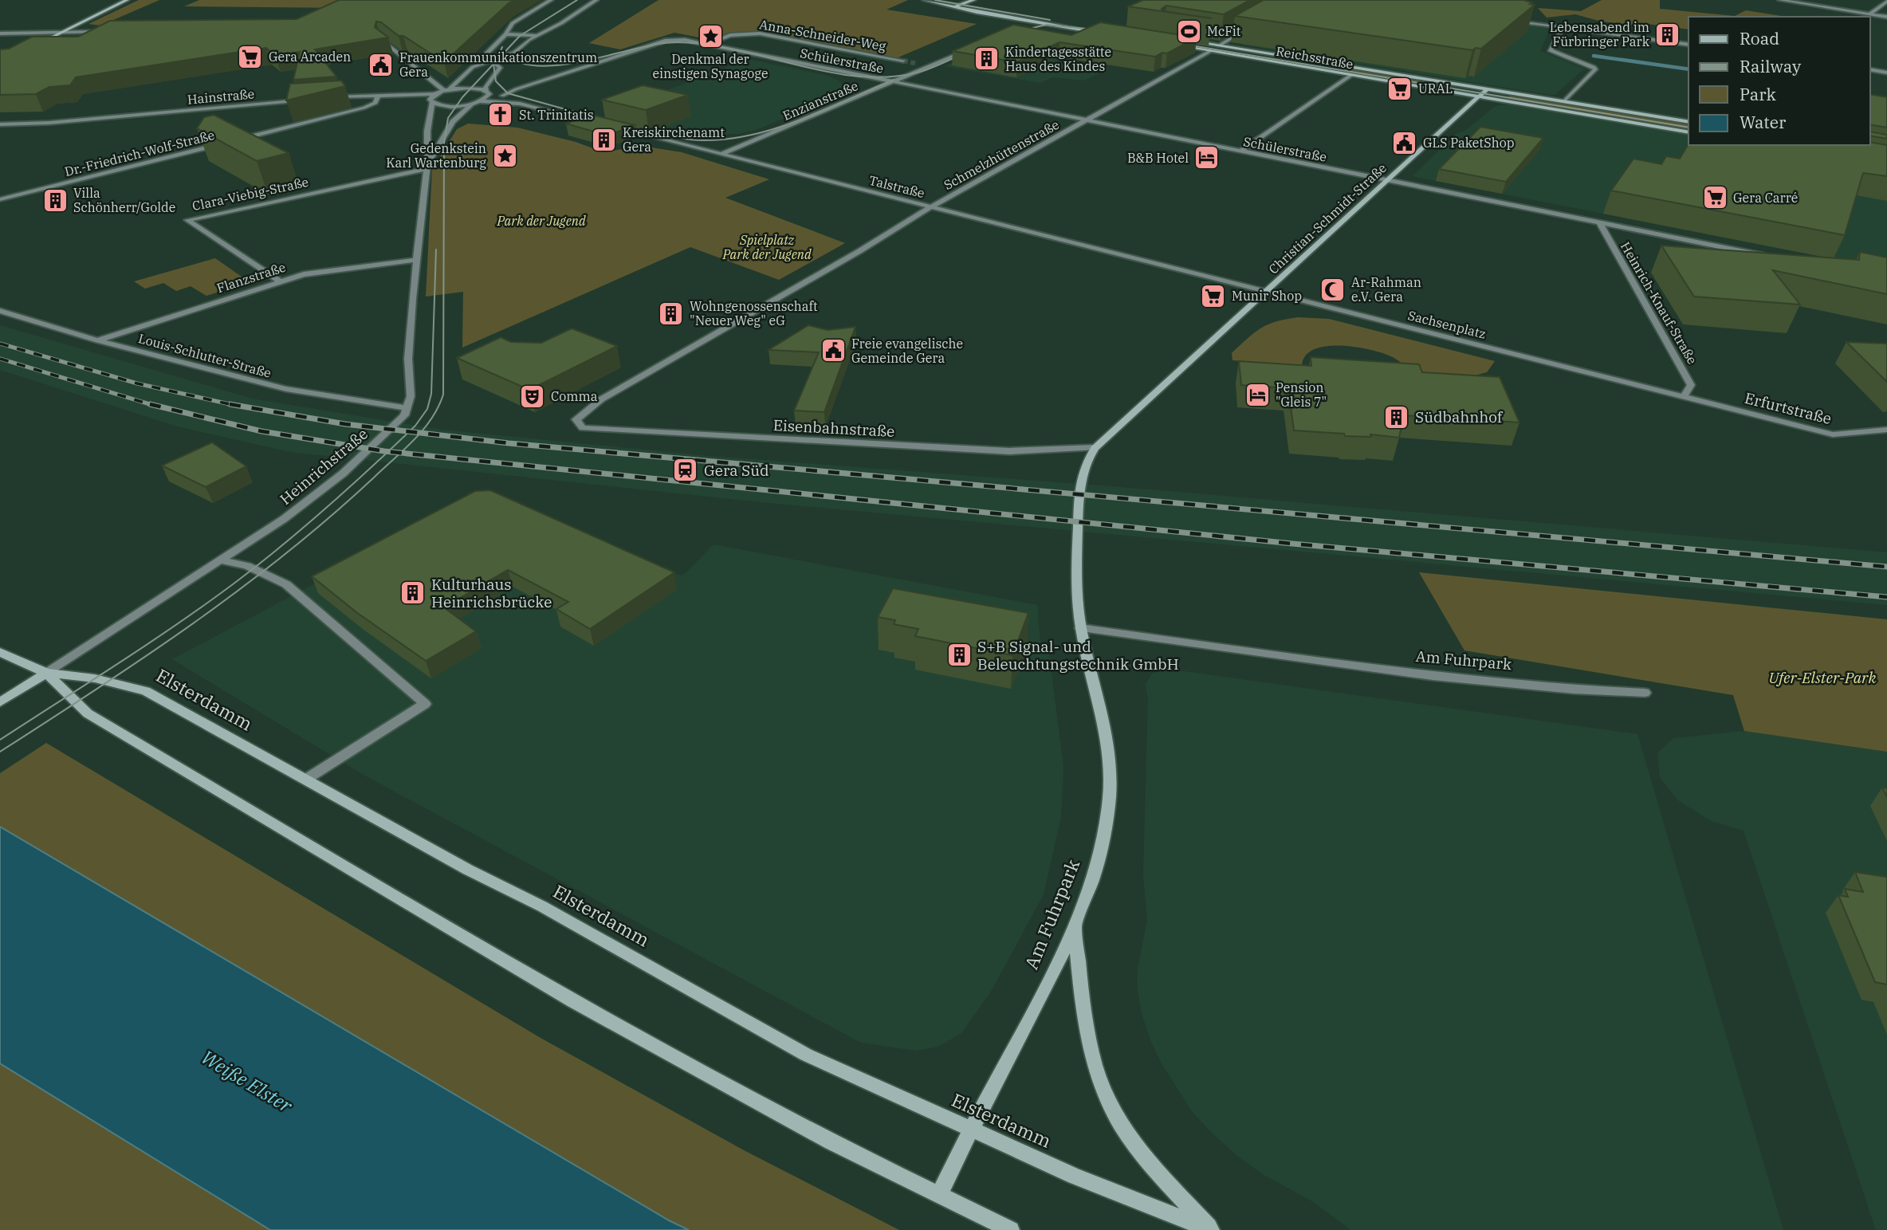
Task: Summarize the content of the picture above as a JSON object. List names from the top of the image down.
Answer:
{
  "streets": {
    "main road": [
      "Reichsstraße",
      "Christian-Schmidt-Straße",
      "Am Fuhrpark",
      "Elsterdamm"
    ],
    "street": [
      "Anna-Schneider-Weg",
      "Schülerstraße",
      "Hainstraße",
      "Enzianstraße",
      "Dr.-Friedrich-Wolf-Straße",
      "Schmelzhüttenstraße",
      "Talstraße",
      "Clara-Viebig-Straße",
      "Flanzstraße",
      "Heinrich-Knauf-Straße",
      "Sachsenplatz",
      "Louis-Schlutter-Straße",
      "Erfurtstraße",
      "Eisenbahnstraße",
      "Heinrichstraße"
    ]
  },
  "crossings": [
    ["Anna-Schneider-Weg", "Schülerstraße"],
    ["Reichsstraße", "Schmelzhüttenstraße"],
    ["Reichsstraße", "Christian-Schmidt-Straße"],
    ["Schülerstraße", "Enzianstraße"],
    ["Schülerstraße", "Schmelzhüttenstraße"],
    ["Schülerstraße", "Christian-Schmidt-Straße"],
    ["Schülerstraße", "Heinrich-Knauf-Straße"],
    ["Enzianstraße", "Talstraße"],
    ["Schmelzhüttenstraße", "Talstraße"],
    ["Schmelzhüttenstraße", "Eisenbahnstraße"],
    ["Talstraße", "Christian-Schmidt-Straße"],
    ["Talstraße", "Sachsenplatz"],
    ["Clara-Viebig-Straße", "Flanzstraße"],
    ["Christian-Schmidt-Straße", "Sachsenplatz"],
    ["Flanzstraße", "Louis-Schlutter-Straße"],
    ["Heinrich-Knauf-Straße", "Sachsenplatz"],
    ["Heinrich-Knauf-Straße", "Erfurtstraße"],
    ["Sachsenplatz", "Erfurtstraße"],
    ["Louis-Schlutter-Straße", "Heinrichstraße"],
    ["Eisenbahnstraße", "Am Fuhrpark"],
    ["Heinrichstraße", "Elsterdamm"],
    ["Am Fuhrpark", "Elsterdamm"]
  ],
  "water": ["Weiße Elster"],
  "parks": ["Park der Jugend", "Spielplatz Park der Jugend", "Ufer-Elster-Park"],
  "places": {
    "sports": ["McFit"],
    "building": [
      "Lebensabend im Fürbringer Park",
      "Kindertagesstätte Haus des Kindes",
      "Kreiskirchenamt Gera",
      "Villa Schönherr/Golde",
      "Wohngenossenschaft \"Neuer Weg\" eG",
      "Südbahnhof",
      "Kulturhaus Heinrichsbrücke",
      "S+B Signal- und Beleuchtungstechnik GmbH"
    ],
    "place": ["Denkmal der einstigen Synagoge", "Gedenkstein Karl Wartenburg"],
    "supermarket": [
      "Gera Arcaden",
      "URAL",
      "Gera Carré",
      "Munir Shop"
    ],
    "public building": ["Frauenkommunikationszentrum Gera", "GLS PaketShop", "Freie evangelische Gemeinde Gera"],
    "church": ["St. Trinitatis"],
    "hotel": ["B&B Hotel", "Pension \"Gleis 7\""],
    "mosque": ["Ar-Rahman e.V. Gera"],
    "theatre": ["Comma"],
    "station": ["Gera Süd"]
  },
  "legend": [
    "Road",
    "Railway",
    "Park",
    "Water"
  ]
}
